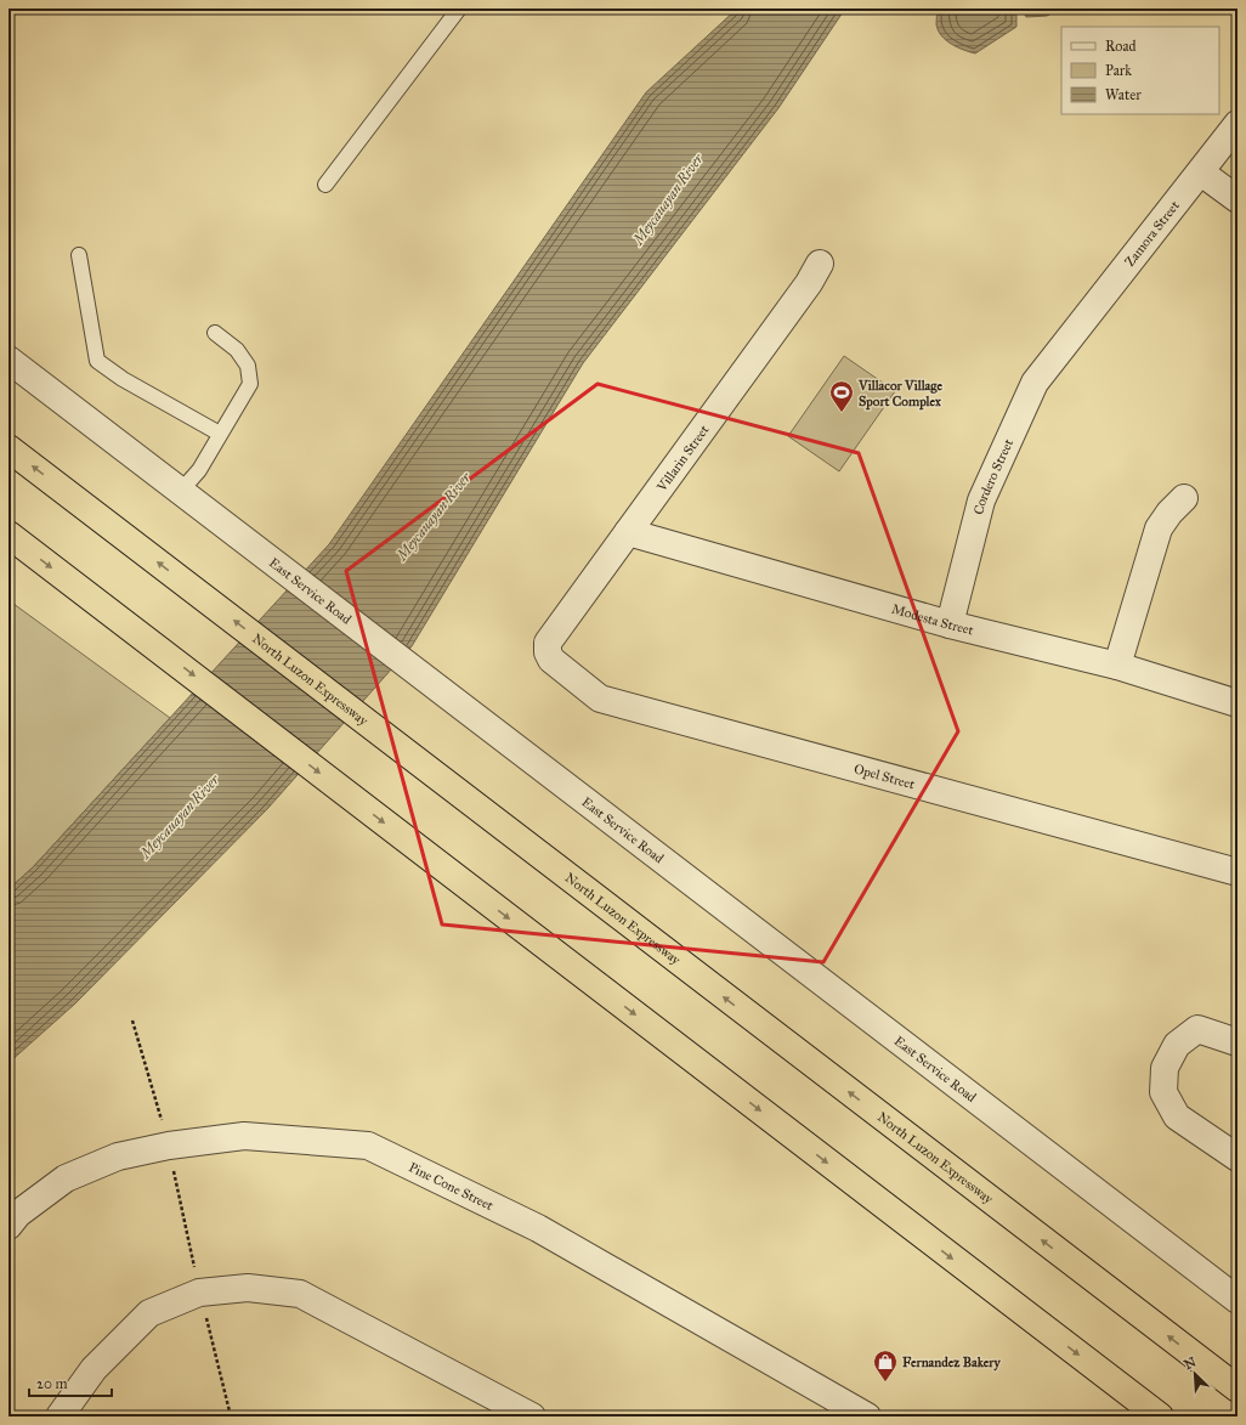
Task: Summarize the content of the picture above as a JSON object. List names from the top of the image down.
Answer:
{
  "streets": {
    "highway": ["North Luzon Expressway"],
    "street": [
      "Zamora Street",
      "Villarin Street",
      "Cordero Street",
      "East Service Road",
      "Modesta Street",
      "Opel Street",
      "Pine Cone Street"
    ]
  },
  "crossings": [
    ["Zamora Street", "Cordero Street"],
    ["Villarin Street", "Modesta Street"],
    ["Villarin Street", "Opel Street"],
    ["Cordero Street", "Modesta Street"]
  ],
  "water": ["Meycauayan River"],
  "places": {
    "sports": ["Villacor Village Sport Complex"],
    "shop": ["Fernandez Bakery"]
  },
  "legend": ["Road", "Park", "Water"],
  "scale_bar": "20 m",
  "north": "top left"
}
